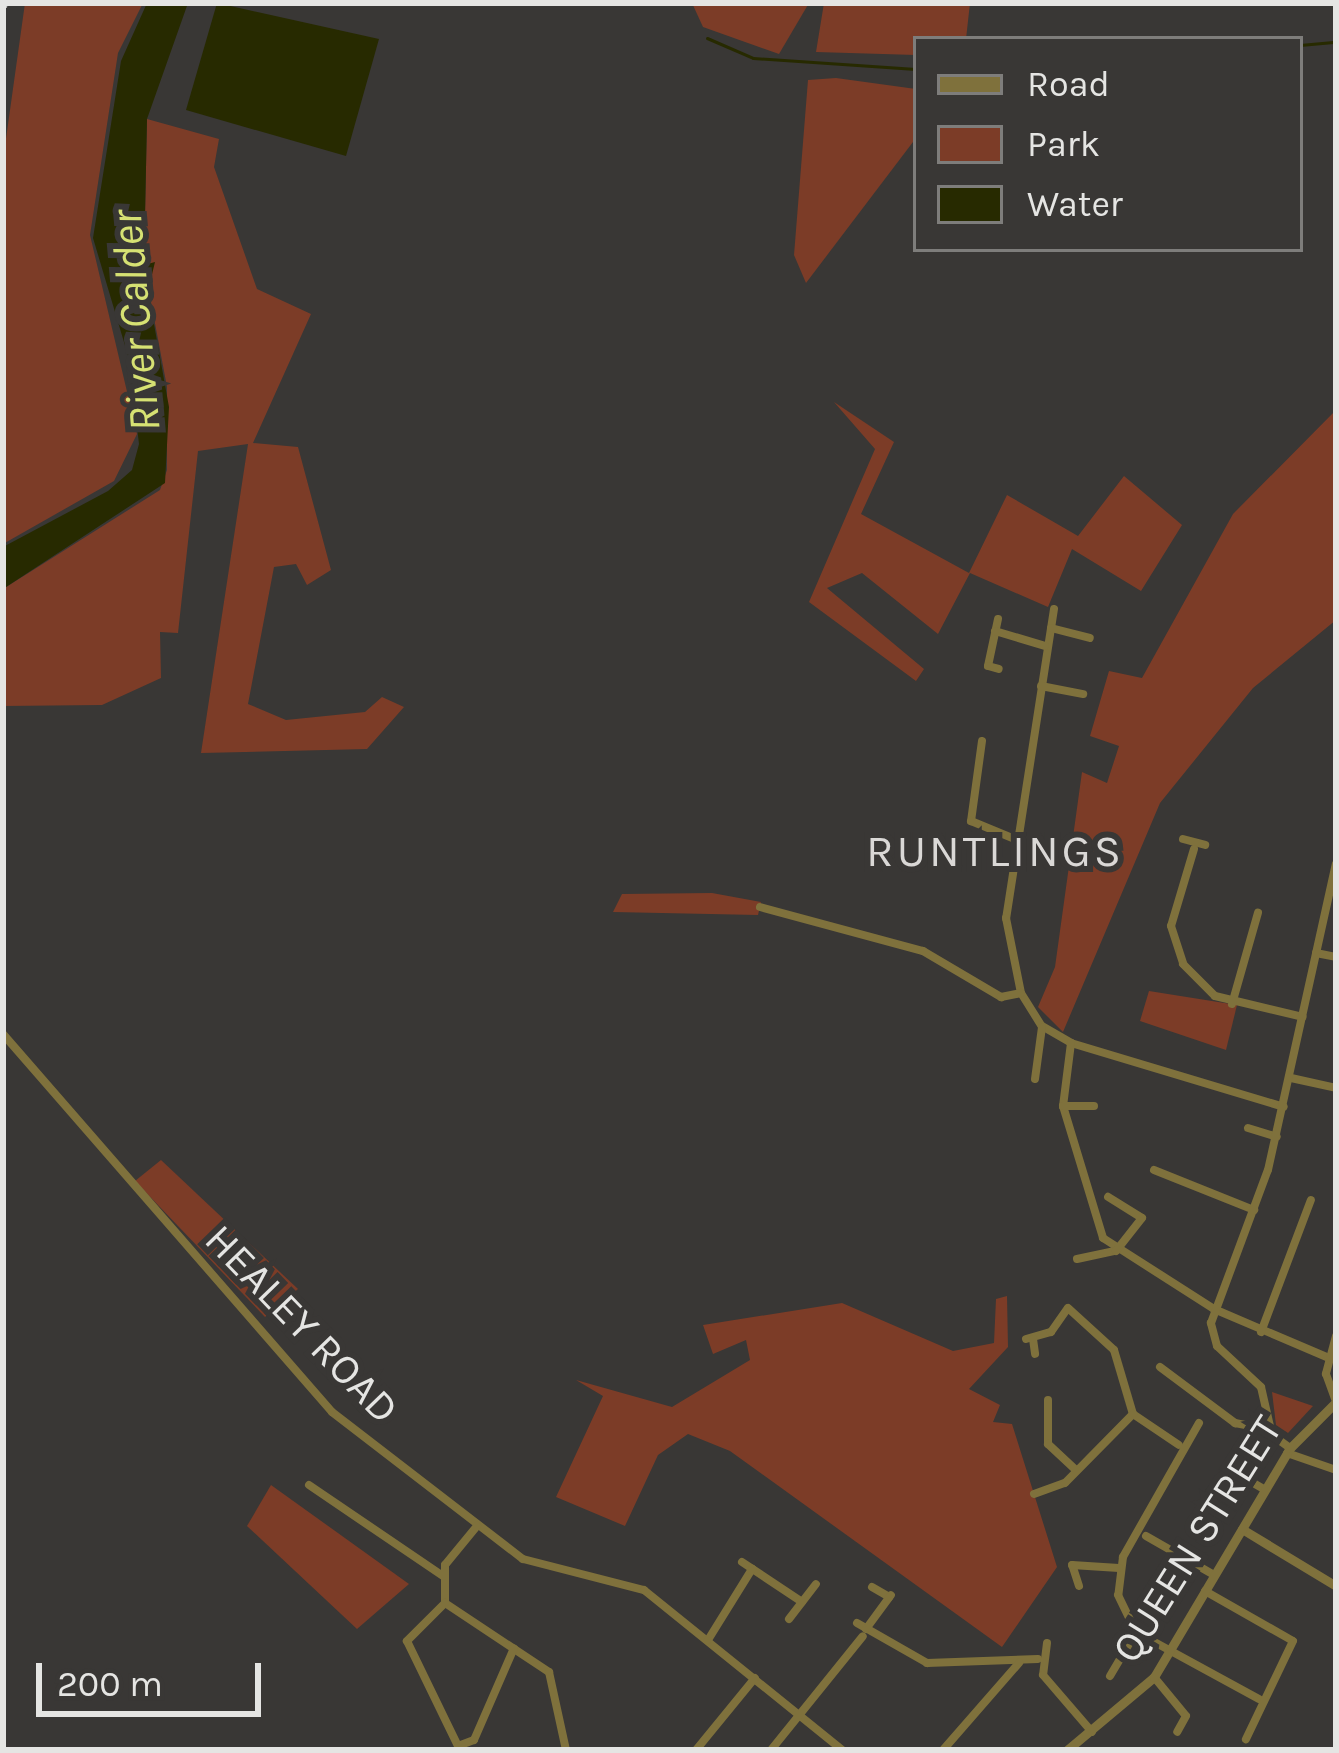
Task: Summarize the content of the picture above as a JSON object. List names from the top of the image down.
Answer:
{
  "streets": {
    "street": ["HEALEY ROAD", "QUEEN STREET"]
  },
  "districts": ["RUNTLINGS"],
  "water": ["River Calder"],
  "legend": ["Road", "Park", "Water"],
  "scale_bar": "200 m"
}
